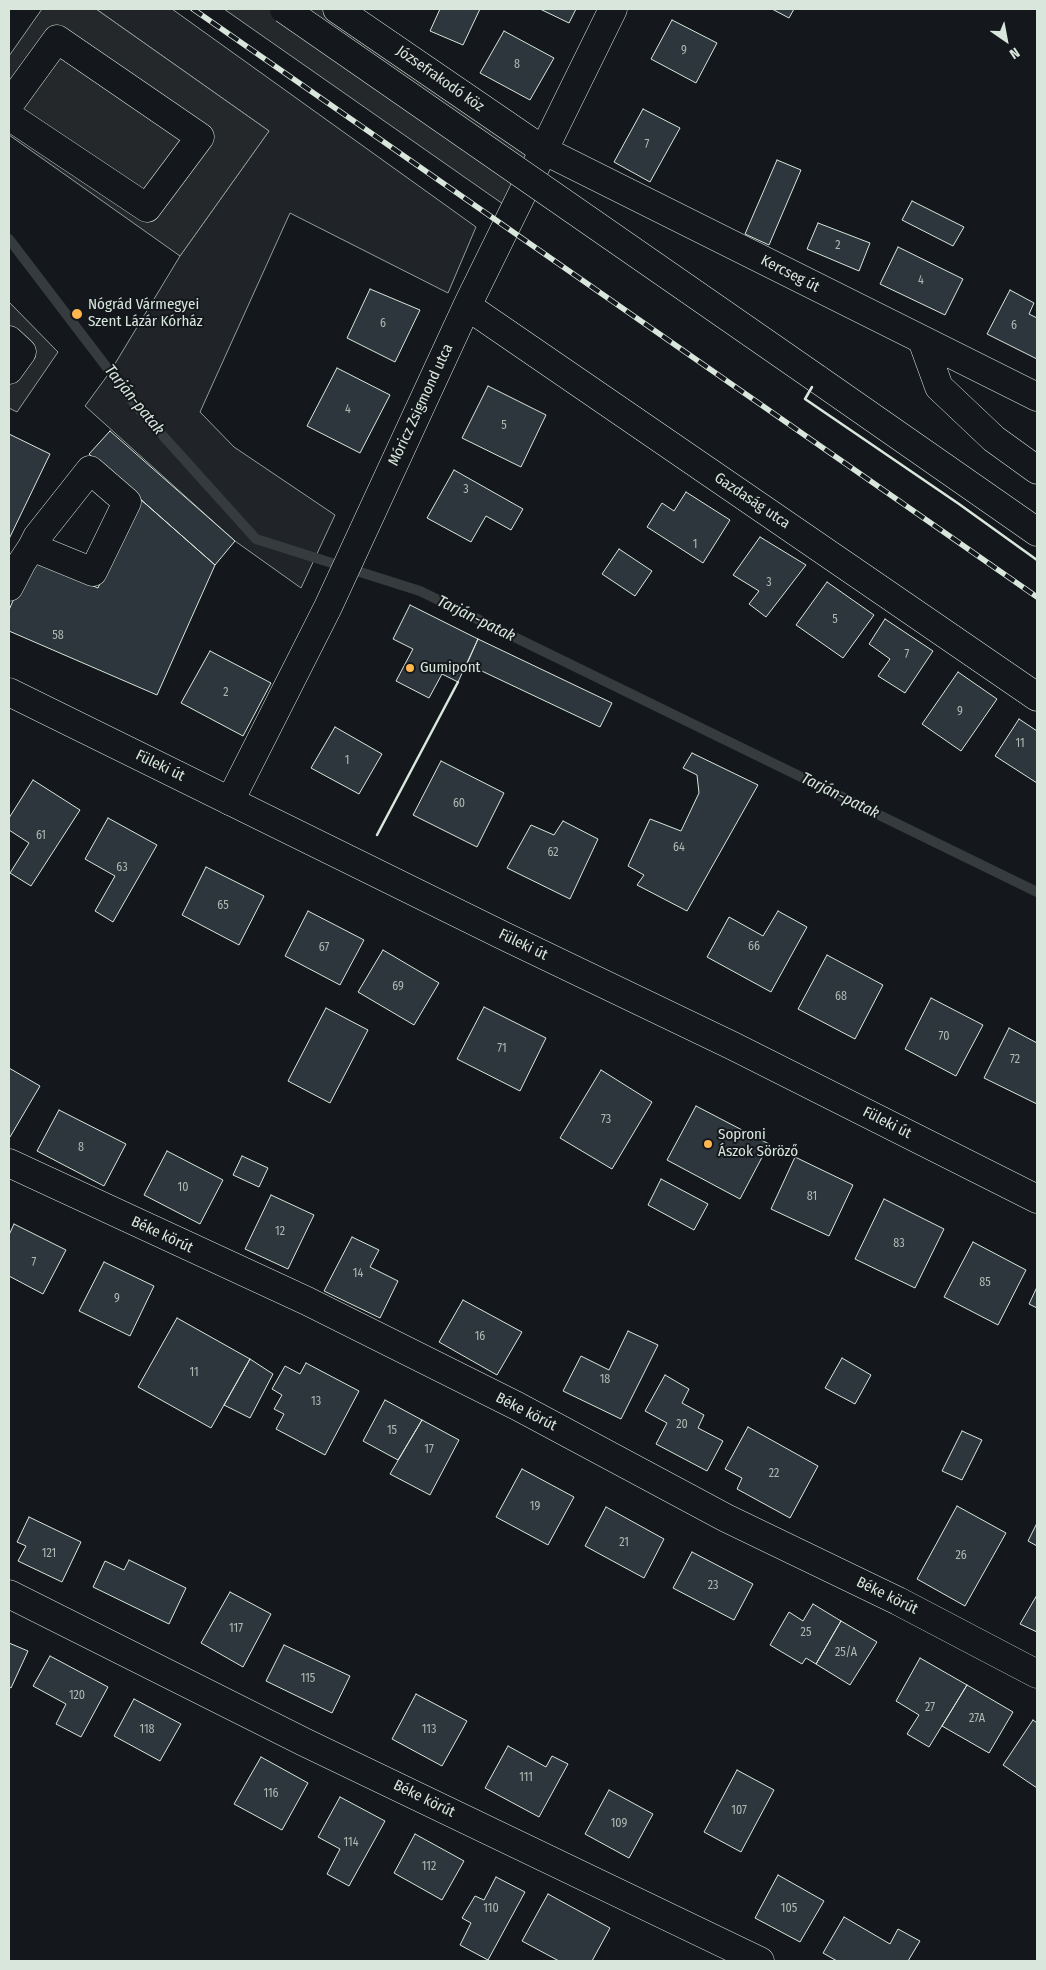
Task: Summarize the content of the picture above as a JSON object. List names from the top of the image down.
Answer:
{
  "streets": {
    "street": [
      "Józsefrakodó köz",
      "Kercseg út",
      "Móricz Zsigmond utca",
      "Gazdaság utca",
      "Füleki út",
      "Béke körút"
    ]
  },
  "crossings": [
    ["Józsefrakodó köz", "Kercseg út"],
    ["Józsefrakodó köz", "Móricz Zsigmond utca"],
    ["Kercseg út", "Móricz Zsigmond utca"],
    ["Móricz Zsigmond utca", "Gazdaság utca"],
    ["Móricz Zsigmond utca", "Füleki út"]
  ],
  "water": ["Tarján-patak"],
  "places": ["Nógrád Vármegyei Szent Lázár Kórház", "Gumipont", "Soproni Ászok Söröző"],
  "house_numbers": [
    "9",
    "8",
    "7",
    "2",
    "4",
    "6",
    "6",
    "4",
    "5",
    "3",
    "1",
    "3",
    "5",
    "58",
    "7",
    "2",
    "9",
    "11",
    "1",
    "60",
    "61",
    "64",
    "62",
    "63",
    "65",
    "66",
    "67",
    "69",
    "68",
    "70",
    "71",
    "72",
    "73",
    "8",
    "10",
    "81",
    "12",
    "83",
    "7",
    "14",
    "85",
    "9",
    "16",
    "11",
    "18",
    "13",
    "20",
    "15",
    "17",
    "22",
    "19",
    "21",
    "121",
    "26",
    "23",
    "117",
    "25",
    "25/A",
    "115",
    "120",
    "27",
    "27A",
    "118",
    "113",
    "111",
    "116",
    "107",
    "109",
    "114",
    "112",
    "110",
    "105"
  ],
  "north": "bottom right"
}
